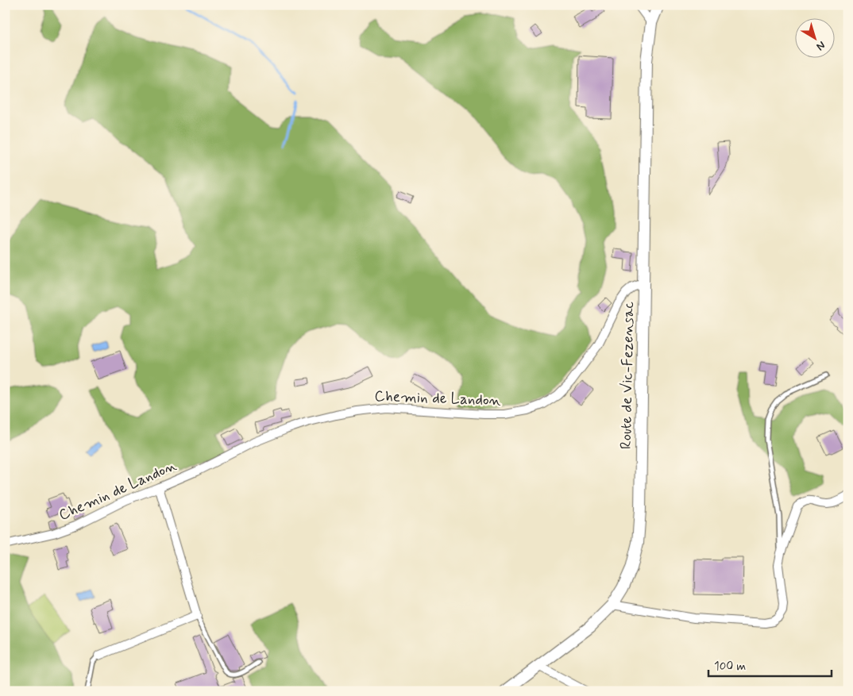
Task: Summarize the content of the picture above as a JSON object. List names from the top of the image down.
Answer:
{
  "streets": {
    "main road": ["Route de Vic-Fezensac"],
    "street": ["Chemin de Landon"]
  },
  "crossings": [
    ["Route de Vic-Fezensac", "Chemin de Landon"]
  ],
  "scale_bar": "100 m",
  "north": "bottom right"
}
